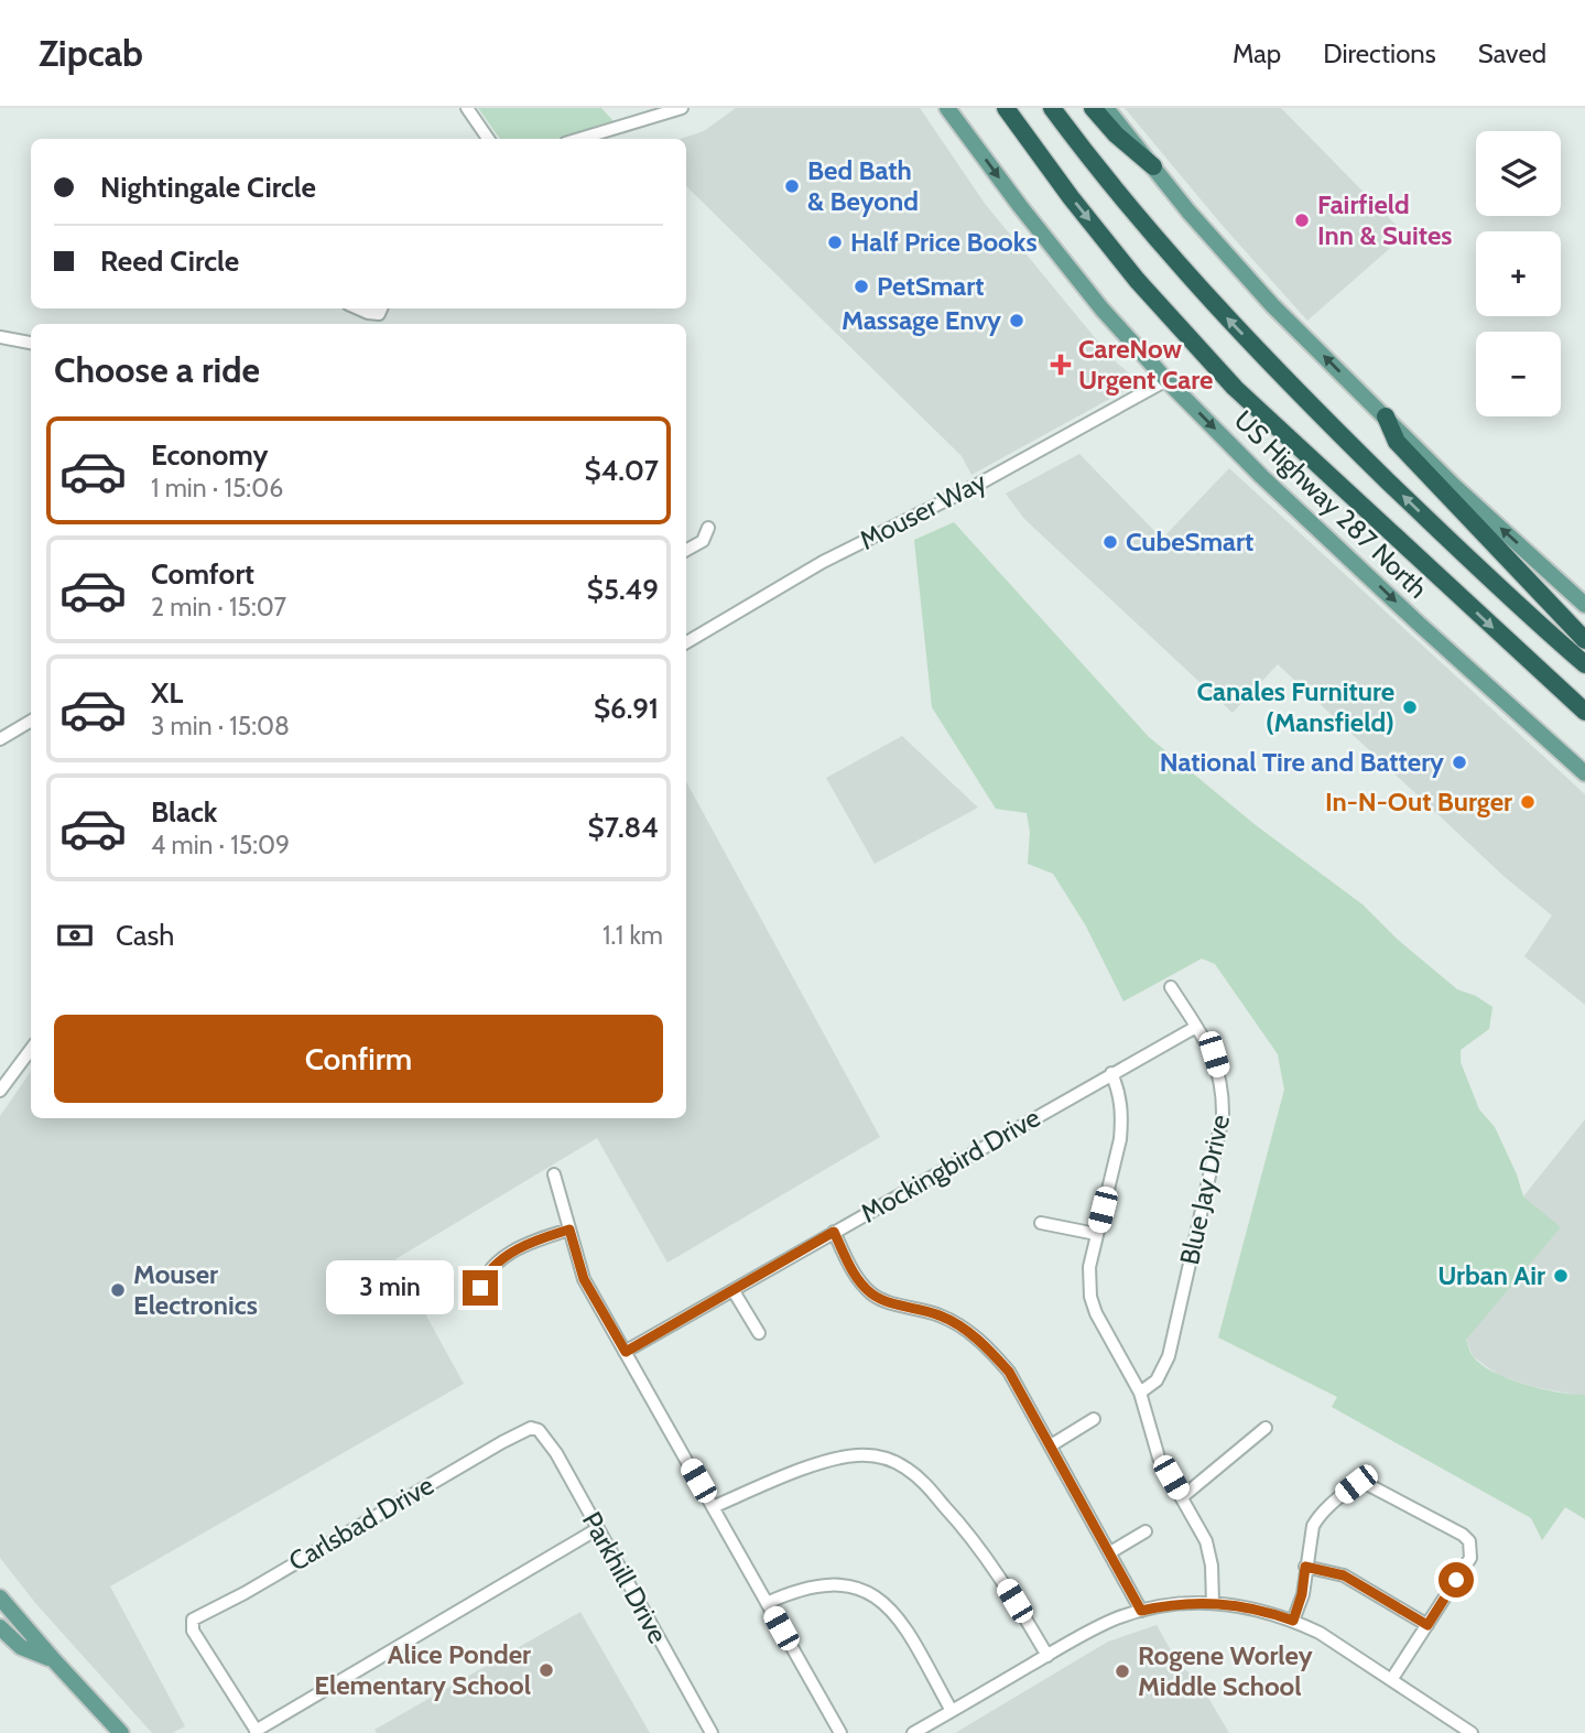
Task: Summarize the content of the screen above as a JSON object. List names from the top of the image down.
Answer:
{
  "streets": {
    "main road": ["US Highway 287 North"],
    "street": [
      "Mouser Way",
      "Mockingbird Drive",
      "Blue Jay Drive",
      "Carlsbad Drive",
      "Parkhill Drive"
    ]
  },
  "crossings": [
    ["US Highway 287 North", "Mouser Way"],
    ["Mockingbird Drive", "Blue Jay Drive"],
    ["Carlsbad Drive", "Parkhill Drive"]
  ],
  "places": {
    "other": [
      "Bed Bath & Beyond",
      "Fairfield Inn & Suites",
      "Half Price Books",
      "PetSmart",
      "Massage Envy",
      "CubeSmart",
      "Canales Furniture (Mansfield)",
      "National Tire and Battery",
      "In-N-Out Burger",
      "Urban Air",
      "Mouser Electronics",
      "Alice Ponder Elementary School",
      "Rogene Worley Middle School"
    ],
    "health": ["CareNow Urgent Care"]
  },
  "page": {
    "header": "Zipcab",
    "nav": ["Map", "Directions", "Saved"],
    "map_buttons": ["+", "−"],
    "banner": ["Nightingale Circle", "Reed Circle"],
    "heading": "Choose a ride",
    "list": [
      {
        "name": "Economy",
        "note": "1 min · 15:06",
        "value": "$4.07"
      },
      {
        "name": "Comfort",
        "note": "2 min · 15:07",
        "value": "$5.49"
      },
      {
        "name": "XL",
        "note": "3 min · 15:08",
        "value": "$6.91"
      },
      {
        "name": "Black",
        "note": "4 min · 15:09",
        "value": "$7.84"
      }
    ],
    "pay": ["Cash", "1.1 km"],
    "buttons": "Confirm",
    "bubble": "3 min"
  }
}
